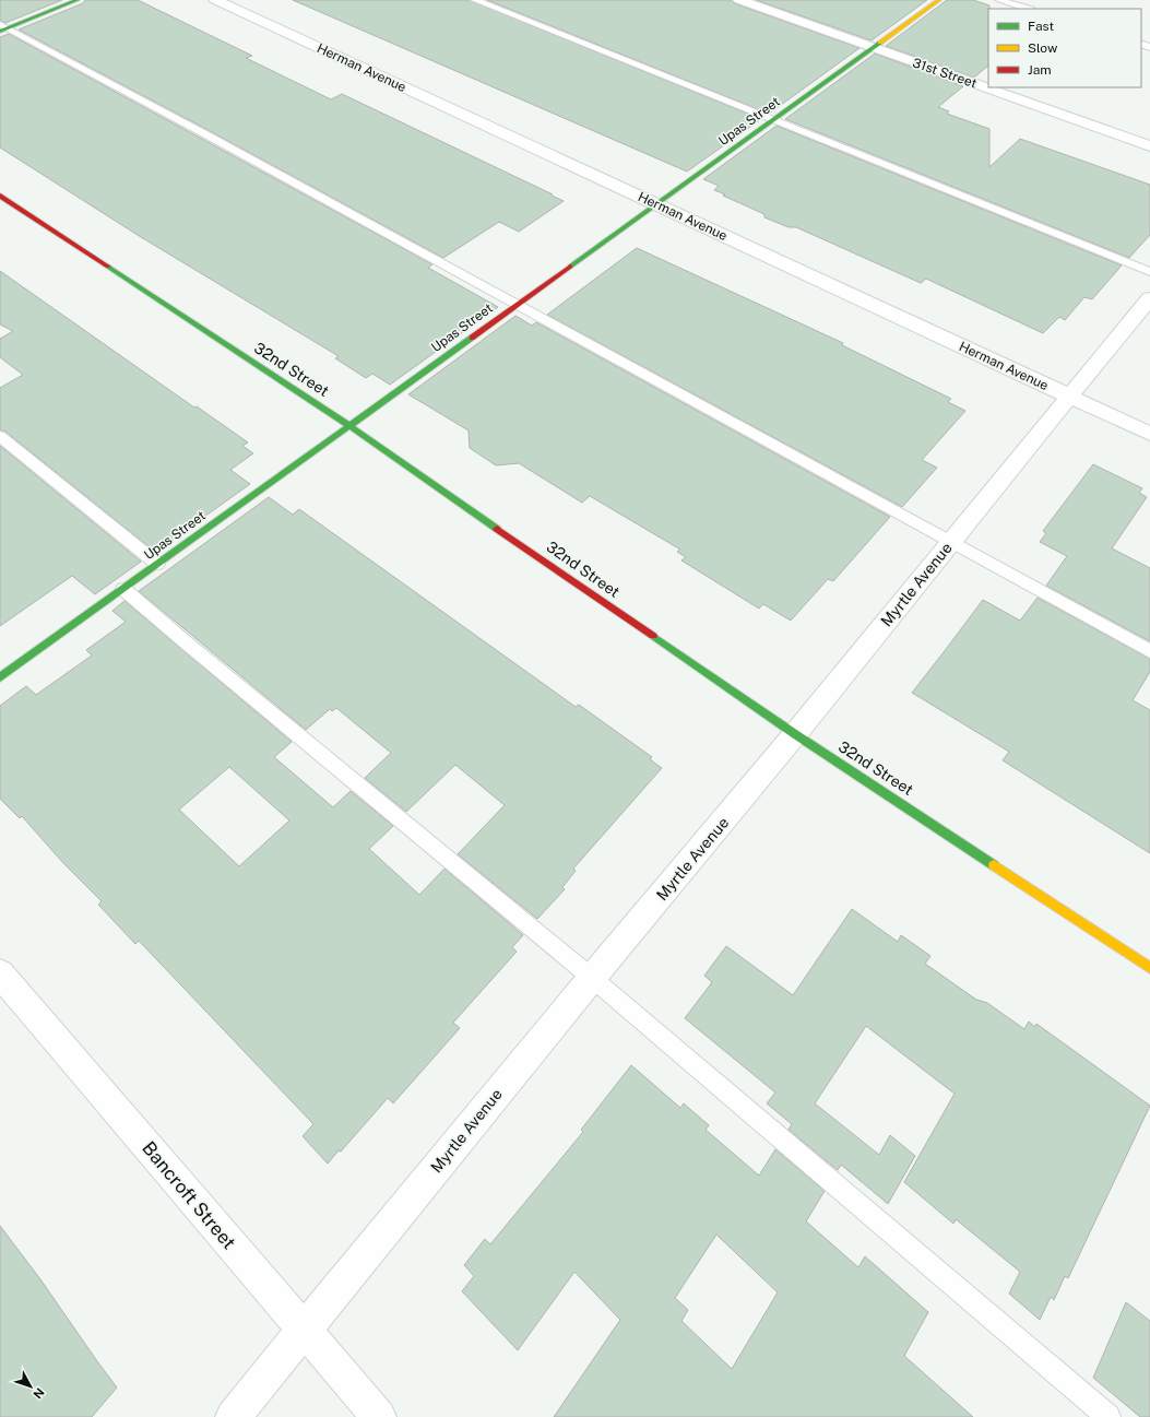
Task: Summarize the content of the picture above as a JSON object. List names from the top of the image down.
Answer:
{
  "streets": {
    "street": [
      "Herman Avenue",
      "31st Street",
      "Upas Street",
      "32nd Street",
      "Myrtle Avenue",
      "Bancroft Street"
    ]
  },
  "crossings": [
    ["Herman Avenue", "Upas Street"],
    ["Herman Avenue", "Myrtle Avenue"],
    ["31st Street", "Upas Street"],
    ["Upas Street", "32nd Street"],
    ["32nd Street", "Myrtle Avenue"],
    ["Myrtle Avenue", "Bancroft Street"]
  ],
  "legend": ["Fast", "Slow", "Jam"],
  "north": "bottom right"
}
